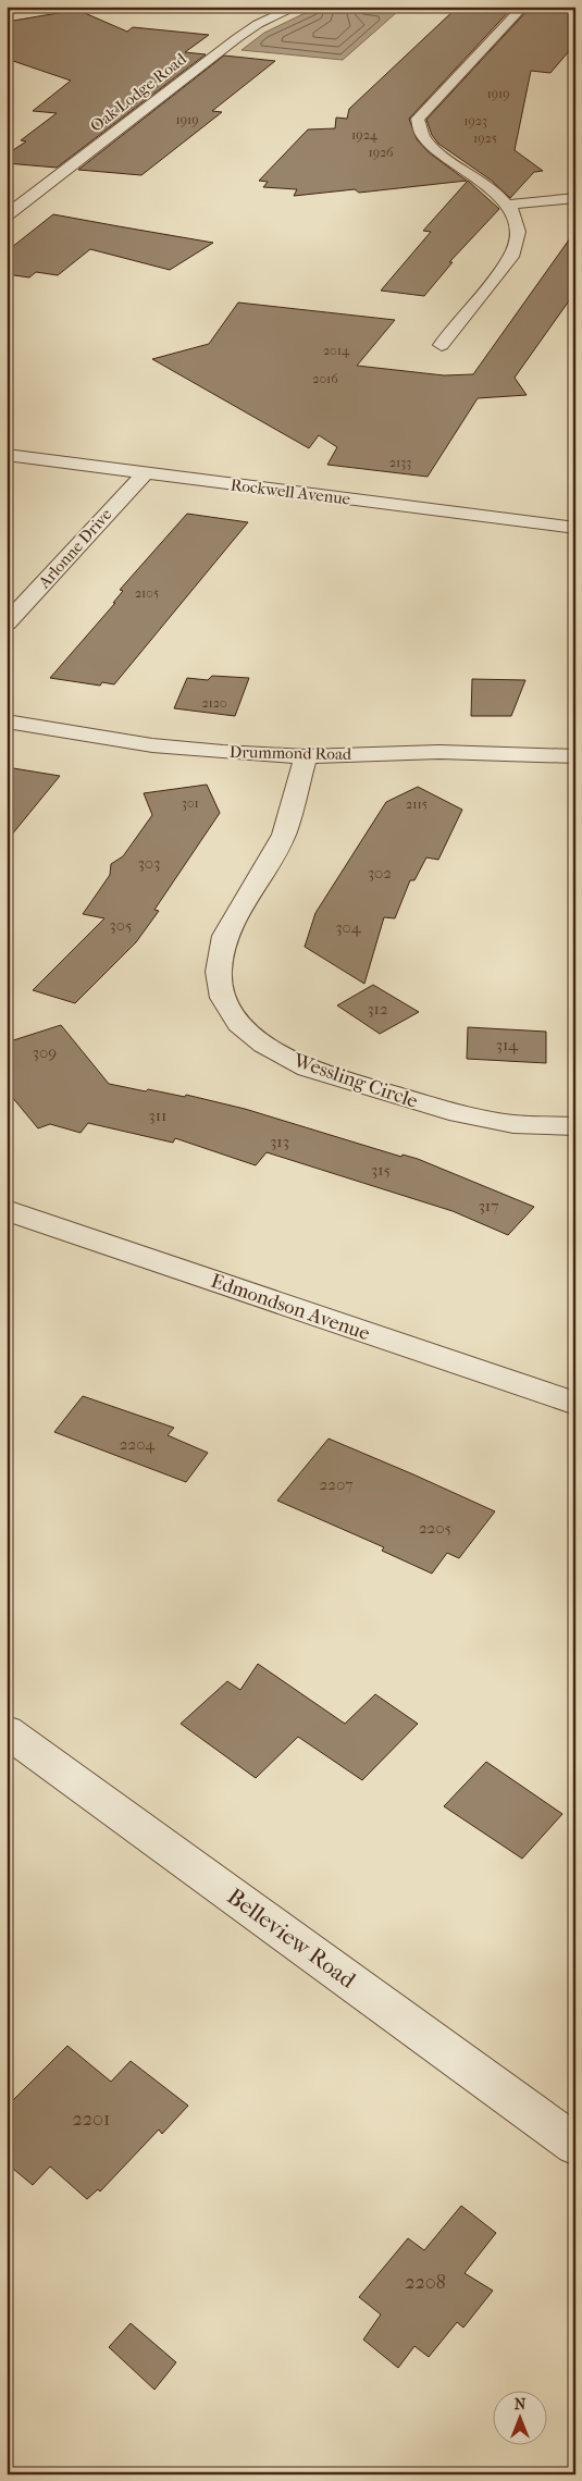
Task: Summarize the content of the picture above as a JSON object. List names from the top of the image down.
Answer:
{
  "streets": {
    "street": [
      "Oak Lodge Road",
      "Rockwell Avenue",
      "Arlonne Drive",
      "Drummond Road",
      "Wessling Circle",
      "Edmondson Avenue",
      "Belleview Road"
    ]
  },
  "crossings": [
    ["Rockwell Avenue", "Arlonne Drive"],
    ["Drummond Road", "Wessling Circle"]
  ],
  "house_numbers": [
    "1919",
    "1919",
    "1923",
    "1924",
    "1925",
    "1926",
    "2014",
    "2016",
    "2133",
    "2105",
    "2120",
    "301",
    "2115",
    "303",
    "302",
    "305",
    "304",
    "312",
    "314",
    "309",
    "311",
    "313",
    "315",
    "317",
    "2204",
    "2207",
    "2205",
    "2201",
    "2208"
  ],
  "north": "top"
}
